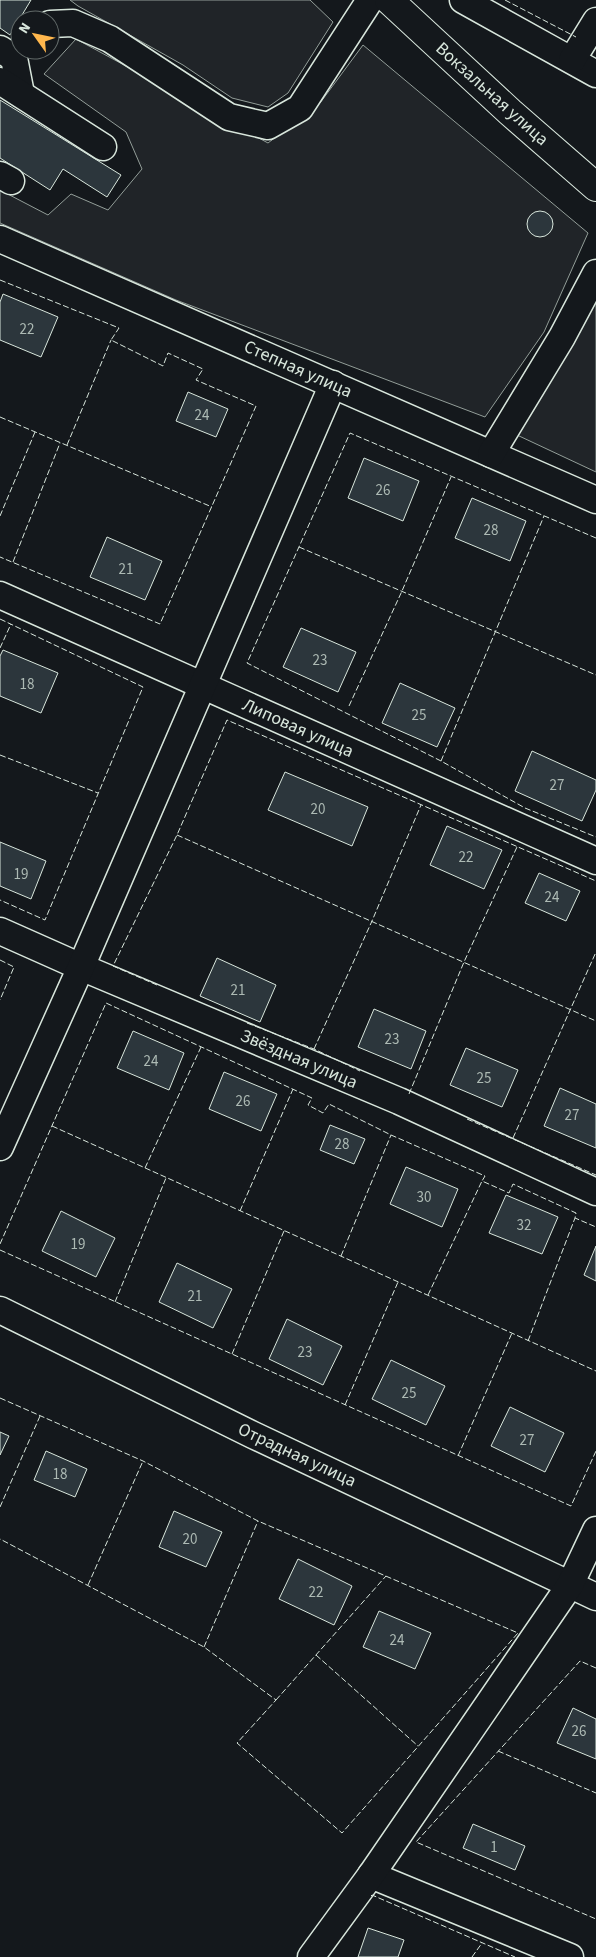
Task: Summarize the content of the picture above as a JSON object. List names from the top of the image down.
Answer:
{
  "streets": {
    "main road": ["Вокзальная улица"],
    "street": [
      "Степная улица",
      "Липовая улица",
      "Звёздная улица",
      "Отрадная улица"
    ]
  },
  "house_numbers": [
    "22",
    "24",
    "26",
    "28",
    "21",
    "23",
    "18",
    "25",
    "27",
    "20",
    "22",
    "19",
    "24",
    "21",
    "23",
    "24",
    "25",
    "26",
    "27",
    "28",
    "30",
    "32",
    "19",
    "21",
    "23",
    "25",
    "27",
    "18",
    "20",
    "22",
    "24",
    "26",
    "1"
  ],
  "north": "top left"
}
